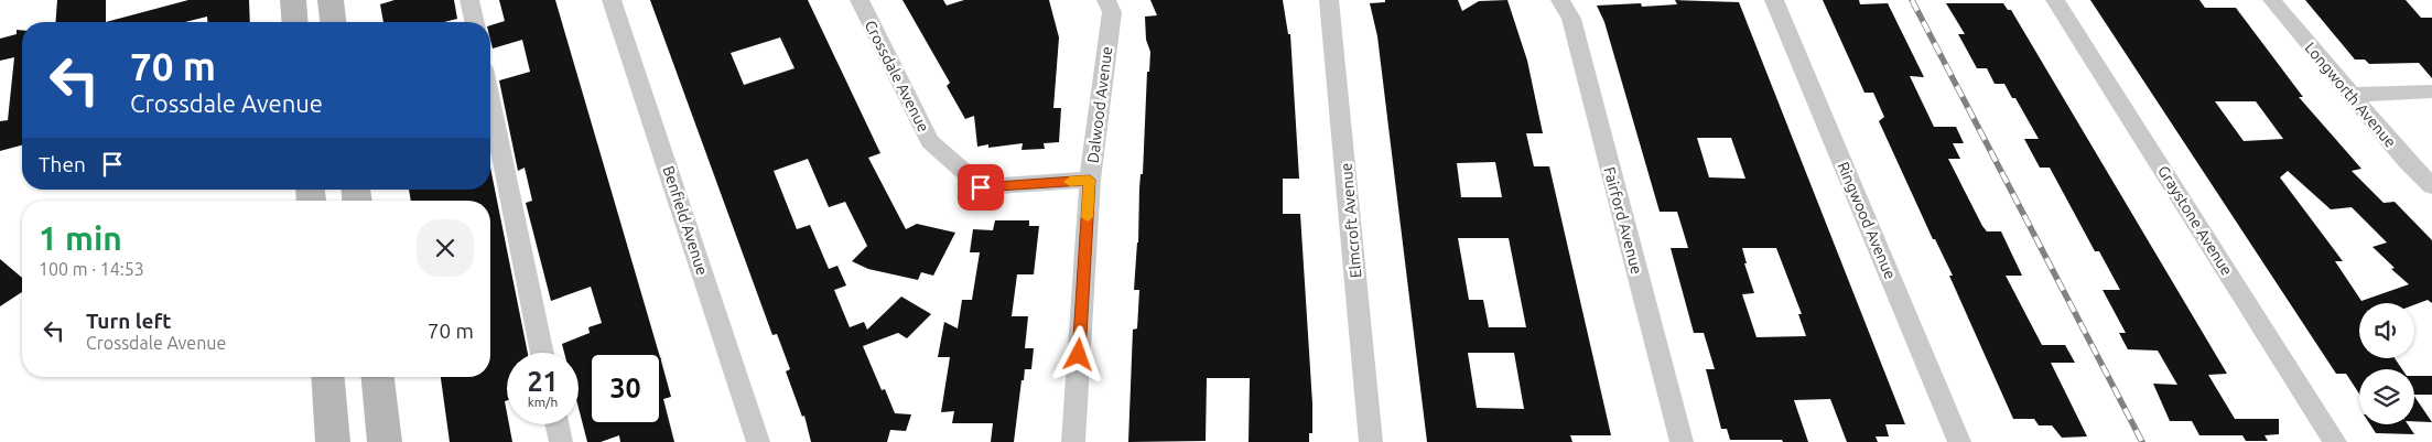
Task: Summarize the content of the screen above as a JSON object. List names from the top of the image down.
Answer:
{
  "streets": {
    "street": [
      "Crossdale Avenue",
      "Longworth Avenue",
      "Dalwood Avenue",
      "Benfield Avenue",
      "Elmcroft Avenue",
      "Fairford Avenue",
      "Ringwood Avenue",
      "Graystone Avenue"
    ]
  },
  "crossings": [
    ["Crossdale Avenue", "Dalwood Avenue"]
  ],
  "page": {
    "turn": ["70 m", "Crossdale Avenue"],
    "then": "Then",
    "heading": ["1 min", "100 m · 14:53"],
    "list": [
      {
        "name": "Turn left",
        "note": "Crossdale Avenue",
        "value": "70 m"
      }
    ],
    "speed": "21 km/h",
    "limit": "30"
  }
}
